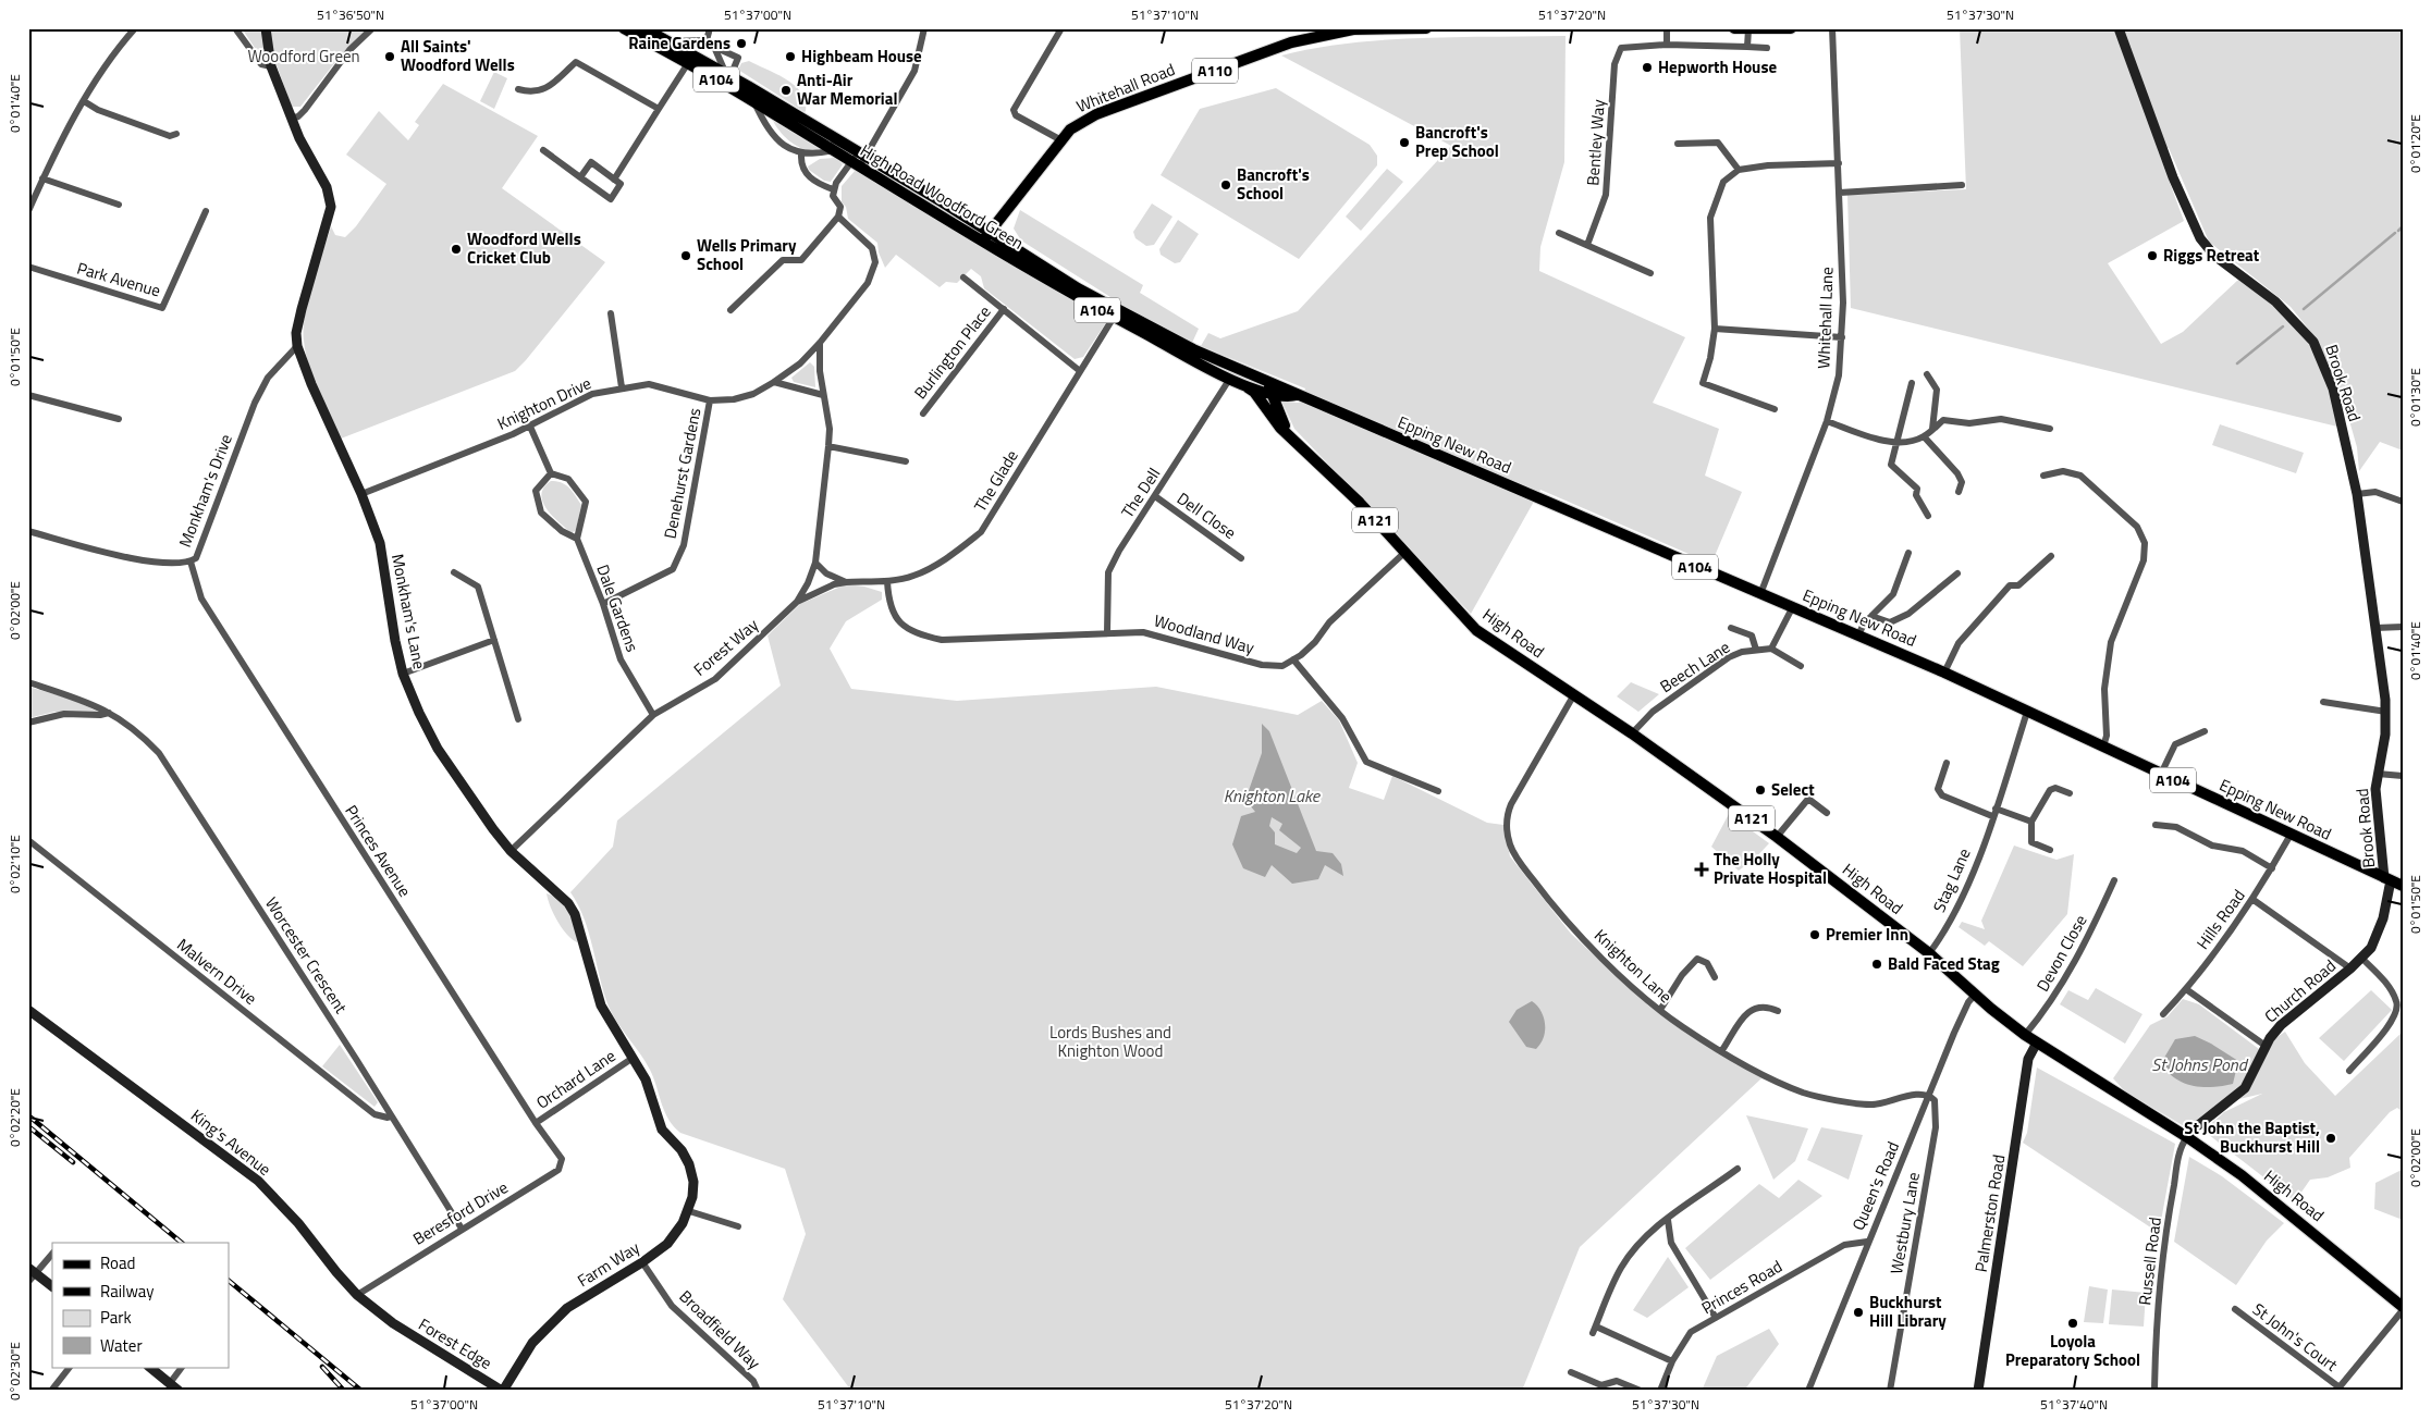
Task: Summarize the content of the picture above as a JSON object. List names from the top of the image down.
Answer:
{
  "streets": {
    "main road": [
      "A110",
      "A104",
      "Whitehall Road",
      "High Road Woodford Green",
      "Epping New Road",
      "A121",
      "High Road"
    ],
    "street": [
      "Bentley Way",
      "Park Avenue",
      "Whitehall Lane",
      "Burlington Place",
      "Brook Road",
      "Knighton Drive",
      "Denehurst Gardens",
      "The Glade",
      "Monkham's Drive",
      "The Dell",
      "Dell Close",
      "Dale Gardens",
      "Monkham's Lane",
      "Woodland Way",
      "Forest Way",
      "Beech Lane",
      "Princes Avenue",
      "Stag Lane",
      "Hills Road",
      "Devon Close",
      "Worcester Crescent",
      "Knighton Lane",
      "Malvern Drive",
      "Church Road",
      "Orchard Lane",
      "King's Avenue",
      "Queen's Road",
      "Beresford Drive",
      "Palmerston Road",
      "Westbury Lane",
      "Russell Road",
      "Farm Way",
      "Princes Road",
      "Broadfield Way",
      "St John's Court",
      "Forest Edge"
    ]
  },
  "crossings": [
    ["Whitehall Road", "High Road Woodford Green"],
    ["High Road Woodford Green", "Epping New Road"],
    ["High Road Woodford Green", "The Glade"],
    ["High Road Woodford Green", "The Dell"],
    ["High Road Woodford Green", "High Road"],
    ["Whitehall Lane", "Epping New Road"],
    ["Burlington Place", "The Glade"],
    ["Brook Road", "Epping New Road"],
    ["Brook Road", "Church Road"],
    ["Knighton Drive", "Denehurst Gardens"],
    ["Knighton Drive", "Monkham's Lane"],
    ["Knighton Drive", "Forest Way"],
    ["Epping New Road", "High Road"],
    ["Epping New Road", "Stag Lane"],
    ["Epping New Road", "Hills Road"],
    ["Epping New Road", "Church Road"],
    ["Denehurst Gardens", "Dale Gardens"],
    ["The Glade", "Woodland Way"],
    ["The Glade", "Forest Way"],
    ["Monkham's Drive", "Monkham's Lane"],
    ["Monkham's Drive", "Princes Avenue"],
    ["The Dell", "Dell Close"],
    ["The Dell", "Woodland Way"],
    ["Dale Gardens", "Forest Way"],
    ["Monkham's Lane", "Forest Way"],
    ["Monkham's Lane", "Orchard Lane"],
    ["Monkham's Lane", "Farm Way"],
    ["High Road", "Woodland Way"],
    ["High Road", "Beech Lane"],
    ["High Road", "Stag Lane"],
    ["High Road", "Devon Close"],
    ["High Road", "Knighton Lane"],
    ["High Road", "Church Road"],
    ["High Road", "Queen's Road"],
    ["High Road", "Palmerston Road"],
    ["High Road", "Russell Road"],
    ["Princes Avenue", "Orchard Lane"],
    ["Princes Avenue", "Beresford Drive"],
    ["Worcester Crescent", "Malvern Drive"],
    ["Worcester Crescent", "Beresford Drive"],
    ["Knighton Lane", "Queen's Road"],
    ["Knighton Lane", "Westbury Lane"],
    ["Church Road", "Russell Road"],
    ["King's Avenue", "Beresford Drive"],
    ["King's Avenue", "Forest Edge"],
    ["Queen's Road", "Westbury Lane"],
    ["Queen's Road", "Princes Road"],
    ["Farm Way", "Broadfield Way"],
    ["Farm Way", "Forest Edge"]
  ],
  "water": ["Knighton Lake", "St Johns Pond"],
  "parks": ["Woodford Green", "Lords Bushes and Knighton Wood"],
  "places": {
    "other": [
      "Raine Gardens",
      "All Saints' Woodford Wells",
      "Highbeam House",
      "Hepworth House",
      "Anti-Air War Memorial",
      "Bancroft's Prep School",
      "Bancroft's School",
      "Woodford Wells Cricket Club",
      "Wells Primary School",
      "Riggs Retreat",
      "Select",
      "Premier Inn",
      "Bald Faced Stag",
      "St John the Baptist, Buckhurst Hill",
      "Buckhurst Hill Library",
      "Loyola Preparatory School"
    ],
    "health": ["The Holly Private Hospital"]
  },
  "legend": [
    "Road",
    "Railway",
    "Park",
    "Water"
  ],
  "coordinates": [
    "51°36'50\"N",
    "51°37'00\"N",
    "51°37'10\"N",
    "51°37'20\"N",
    "51°37'30\"N",
    "0°01'40\"E",
    "0°01'20\"E",
    "0°01'50\"E",
    "0°01'30\"E",
    "0°02'00\"E",
    "0°02'10\"E",
    "0°02'20\"E",
    "0°02'30\"E",
    "51°37'40\"N"
  ]
}
